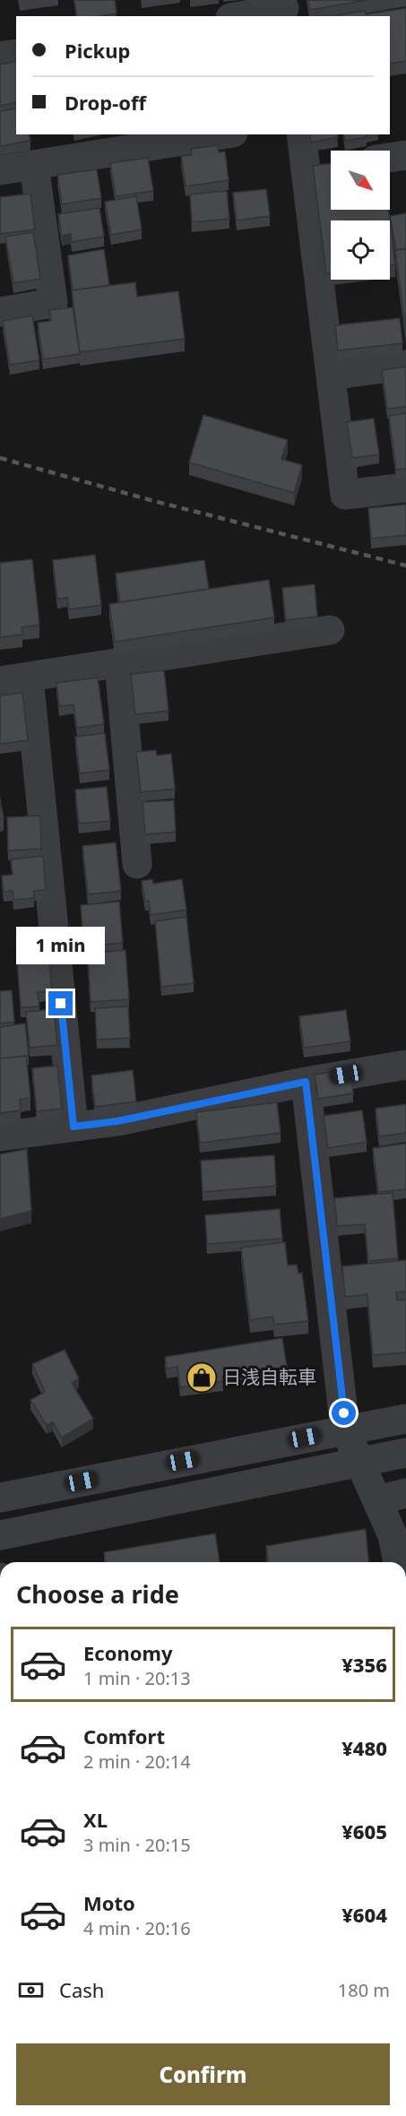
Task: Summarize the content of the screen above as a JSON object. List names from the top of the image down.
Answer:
{
  "places": {
    "shop": ["日浅自転車"]
  },
  "north": "bottom right",
  "page": {
    "banner": ["Pickup", "Drop-off"],
    "bubble": "1 min",
    "heading": "Choose a ride",
    "list": [
      {
        "name": "Economy",
        "note": "1 min · 20:13",
        "value": "¥356"
      },
      {
        "name": "Comfort",
        "note": "2 min · 20:14",
        "value": "¥480"
      },
      {
        "name": "XL",
        "note": "3 min · 20:15",
        "value": "¥605"
      },
      {
        "name": "Moto",
        "note": "4 min · 20:16",
        "value": "¥604"
      }
    ],
    "pay": ["Cash", "180 m"],
    "buttons": "Confirm"
  }
}
